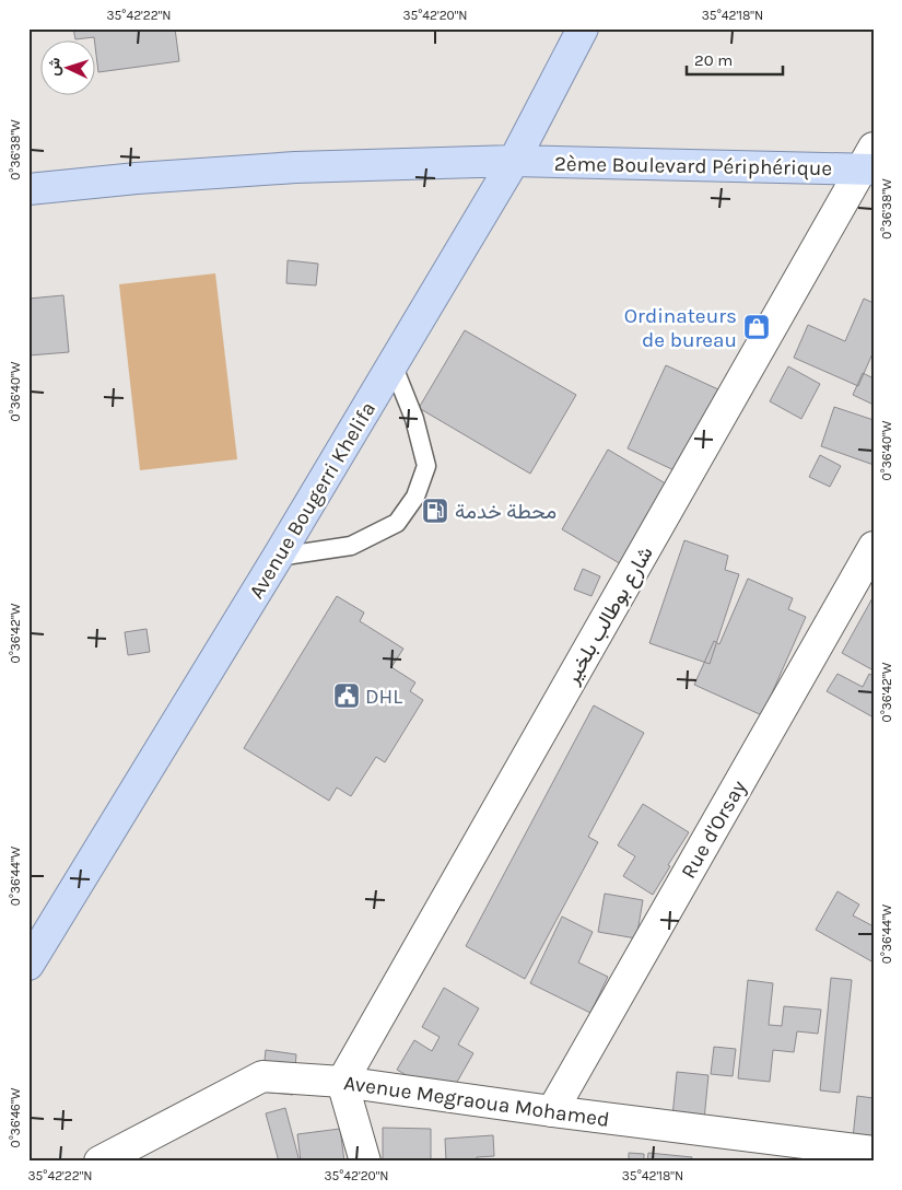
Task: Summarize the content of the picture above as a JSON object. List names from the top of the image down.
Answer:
{
  "streets": {
    "main road": ["2ème Boulevard Périphérique", "Avenue Bougerri Khelifa"],
    "street": ["شارع بوطالب بلخير", "Rue d'Orsay", "Avenue Megraoua Mohamed"]
  },
  "crossings": [
    ["2ème Boulevard Périphérique", "Avenue Bougerri Khelifa"],
    ["2ème Boulevard Périphérique", "شارع بوطالب بلخير"],
    ["شارع بوطالب بلخير", "Avenue Megraoua Mohamed"],
    ["Rue d'Orsay", "Avenue Megraoua Mohamed"]
  ],
  "places": {
    "shop": ["Ordinateurs de bureau"],
    "fuel station": ["محطة خدمة"],
    "public building": ["DHL"]
  },
  "scale_bar": "20 m",
  "north": "left",
  "coordinates": [
    "35°42'22\"N",
    "35°42'20\"N",
    "35°42'18\"N",
    "0°36'38\"W",
    "0°36'40\"W",
    "0°36'42\"W",
    "0°36'44\"W",
    "0°36'46\"W"
  ]
}
